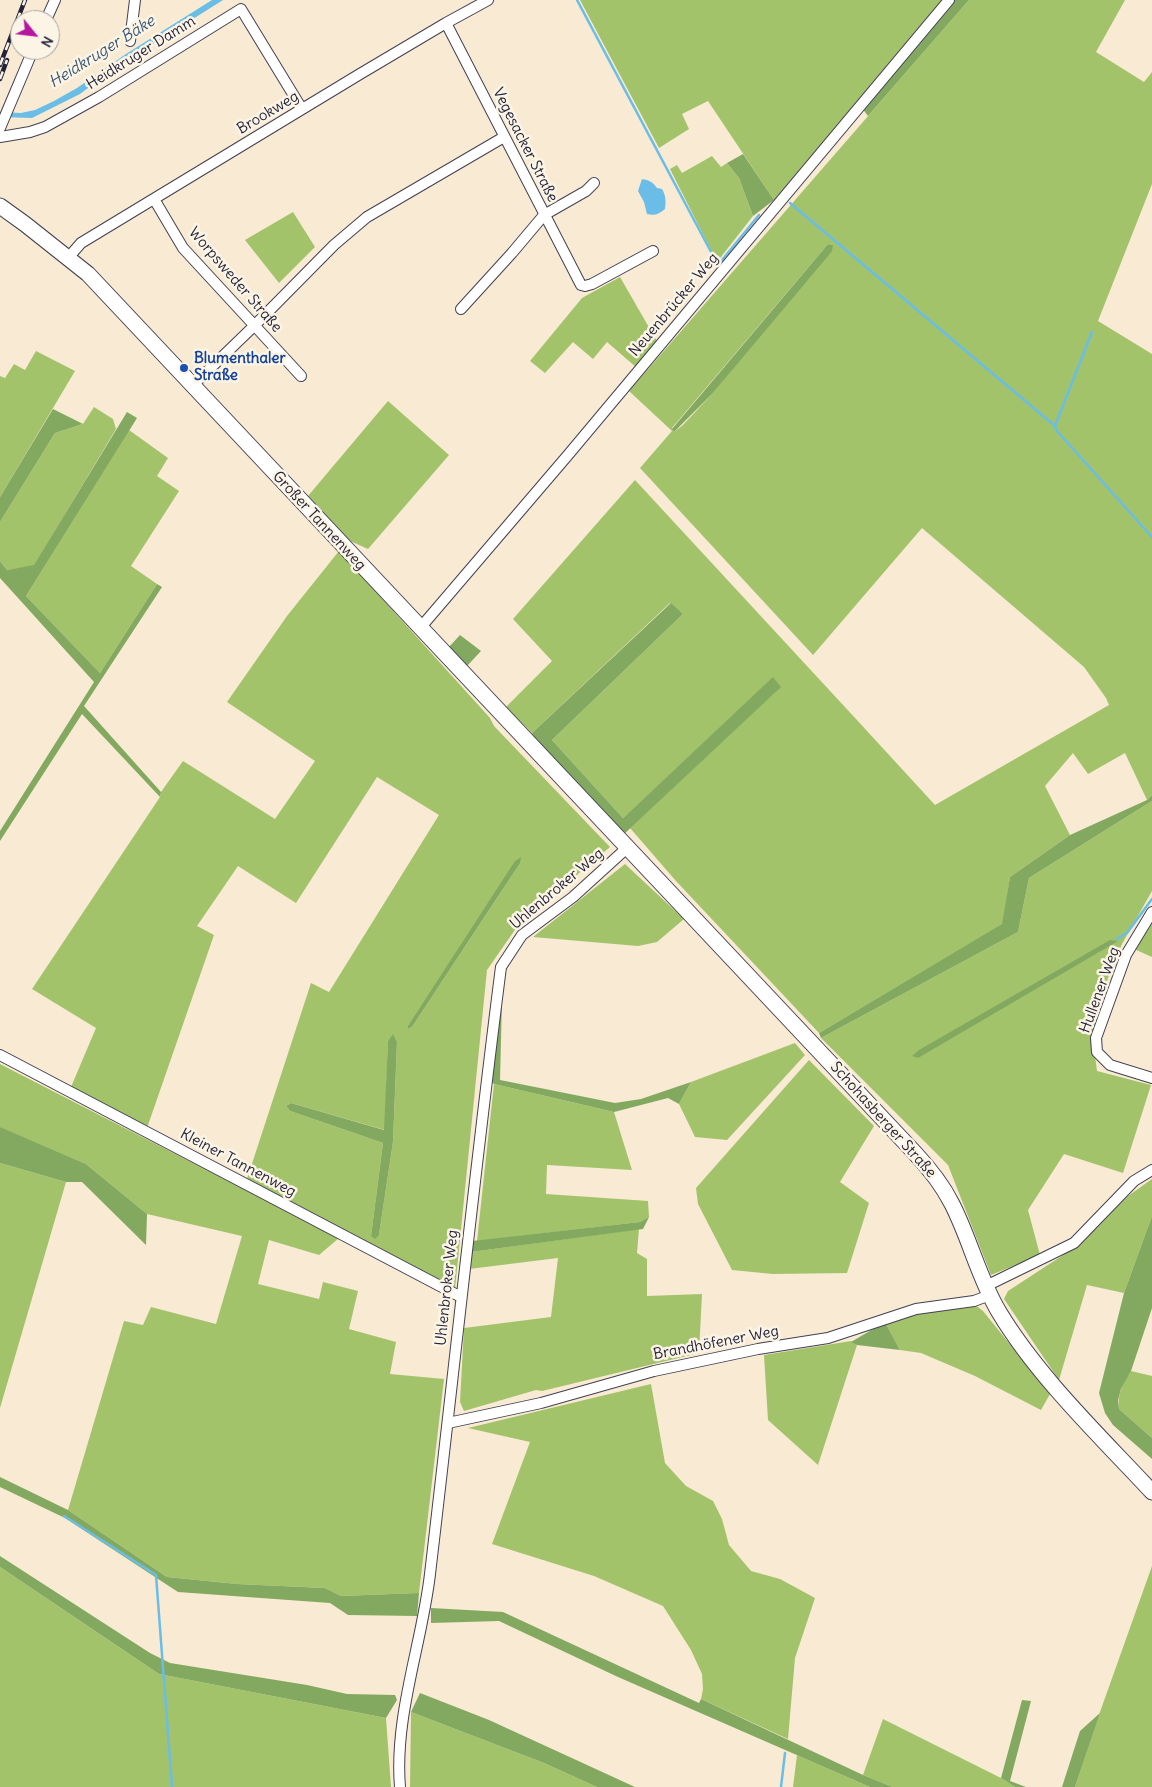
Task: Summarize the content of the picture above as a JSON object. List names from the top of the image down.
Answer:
{
  "streets": {
    "street": [
      "Heidkruger Damm",
      "Brookweg",
      "Vegesacker Straße",
      "Worpsweder Straße",
      "Neuenbrücker Weg",
      "Großer Tannenweg",
      "Uhlenbroker Weg",
      "Hullener Weg",
      "Schohasberger Straße",
      "Kleiner Tannenweg",
      "Brandhöfener Weg"
    ]
  },
  "crossings": [
    ["Heidkruger Damm", "Brookweg"],
    ["Brookweg", "Vegesacker Straße"],
    ["Brookweg", "Worpsweder Straße"],
    ["Brookweg", "Großer Tannenweg"],
    ["Neuenbrücker Weg", "Großer Tannenweg"],
    ["Großer Tannenweg", "Uhlenbroker Weg"],
    ["Großer Tannenweg", "Schohasberger Straße"],
    ["Uhlenbroker Weg", "Schohasberger Straße"],
    ["Uhlenbroker Weg", "Kleiner Tannenweg"],
    ["Uhlenbroker Weg", "Brandhöfener Weg"],
    ["Schohasberger Straße", "Brandhöfener Weg"]
  ],
  "water": ["Heidkruger Bäke"],
  "places": ["Blumenthaler Straße"],
  "north": "bottom right"
}
